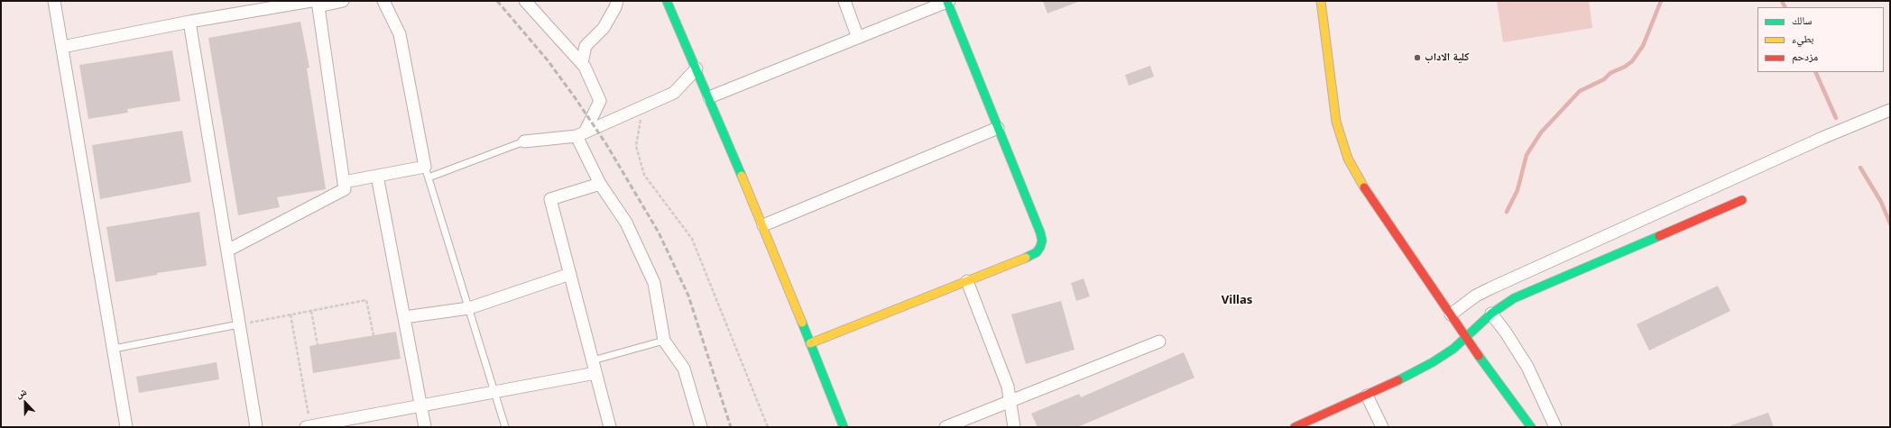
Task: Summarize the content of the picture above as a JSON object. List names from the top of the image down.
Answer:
{
  "districts": ["Villas"],
  "places": ["كلية الاداب"],
  "legend": ["سالك", "بطيء", "مزدحم"],
  "north": "top"
}
